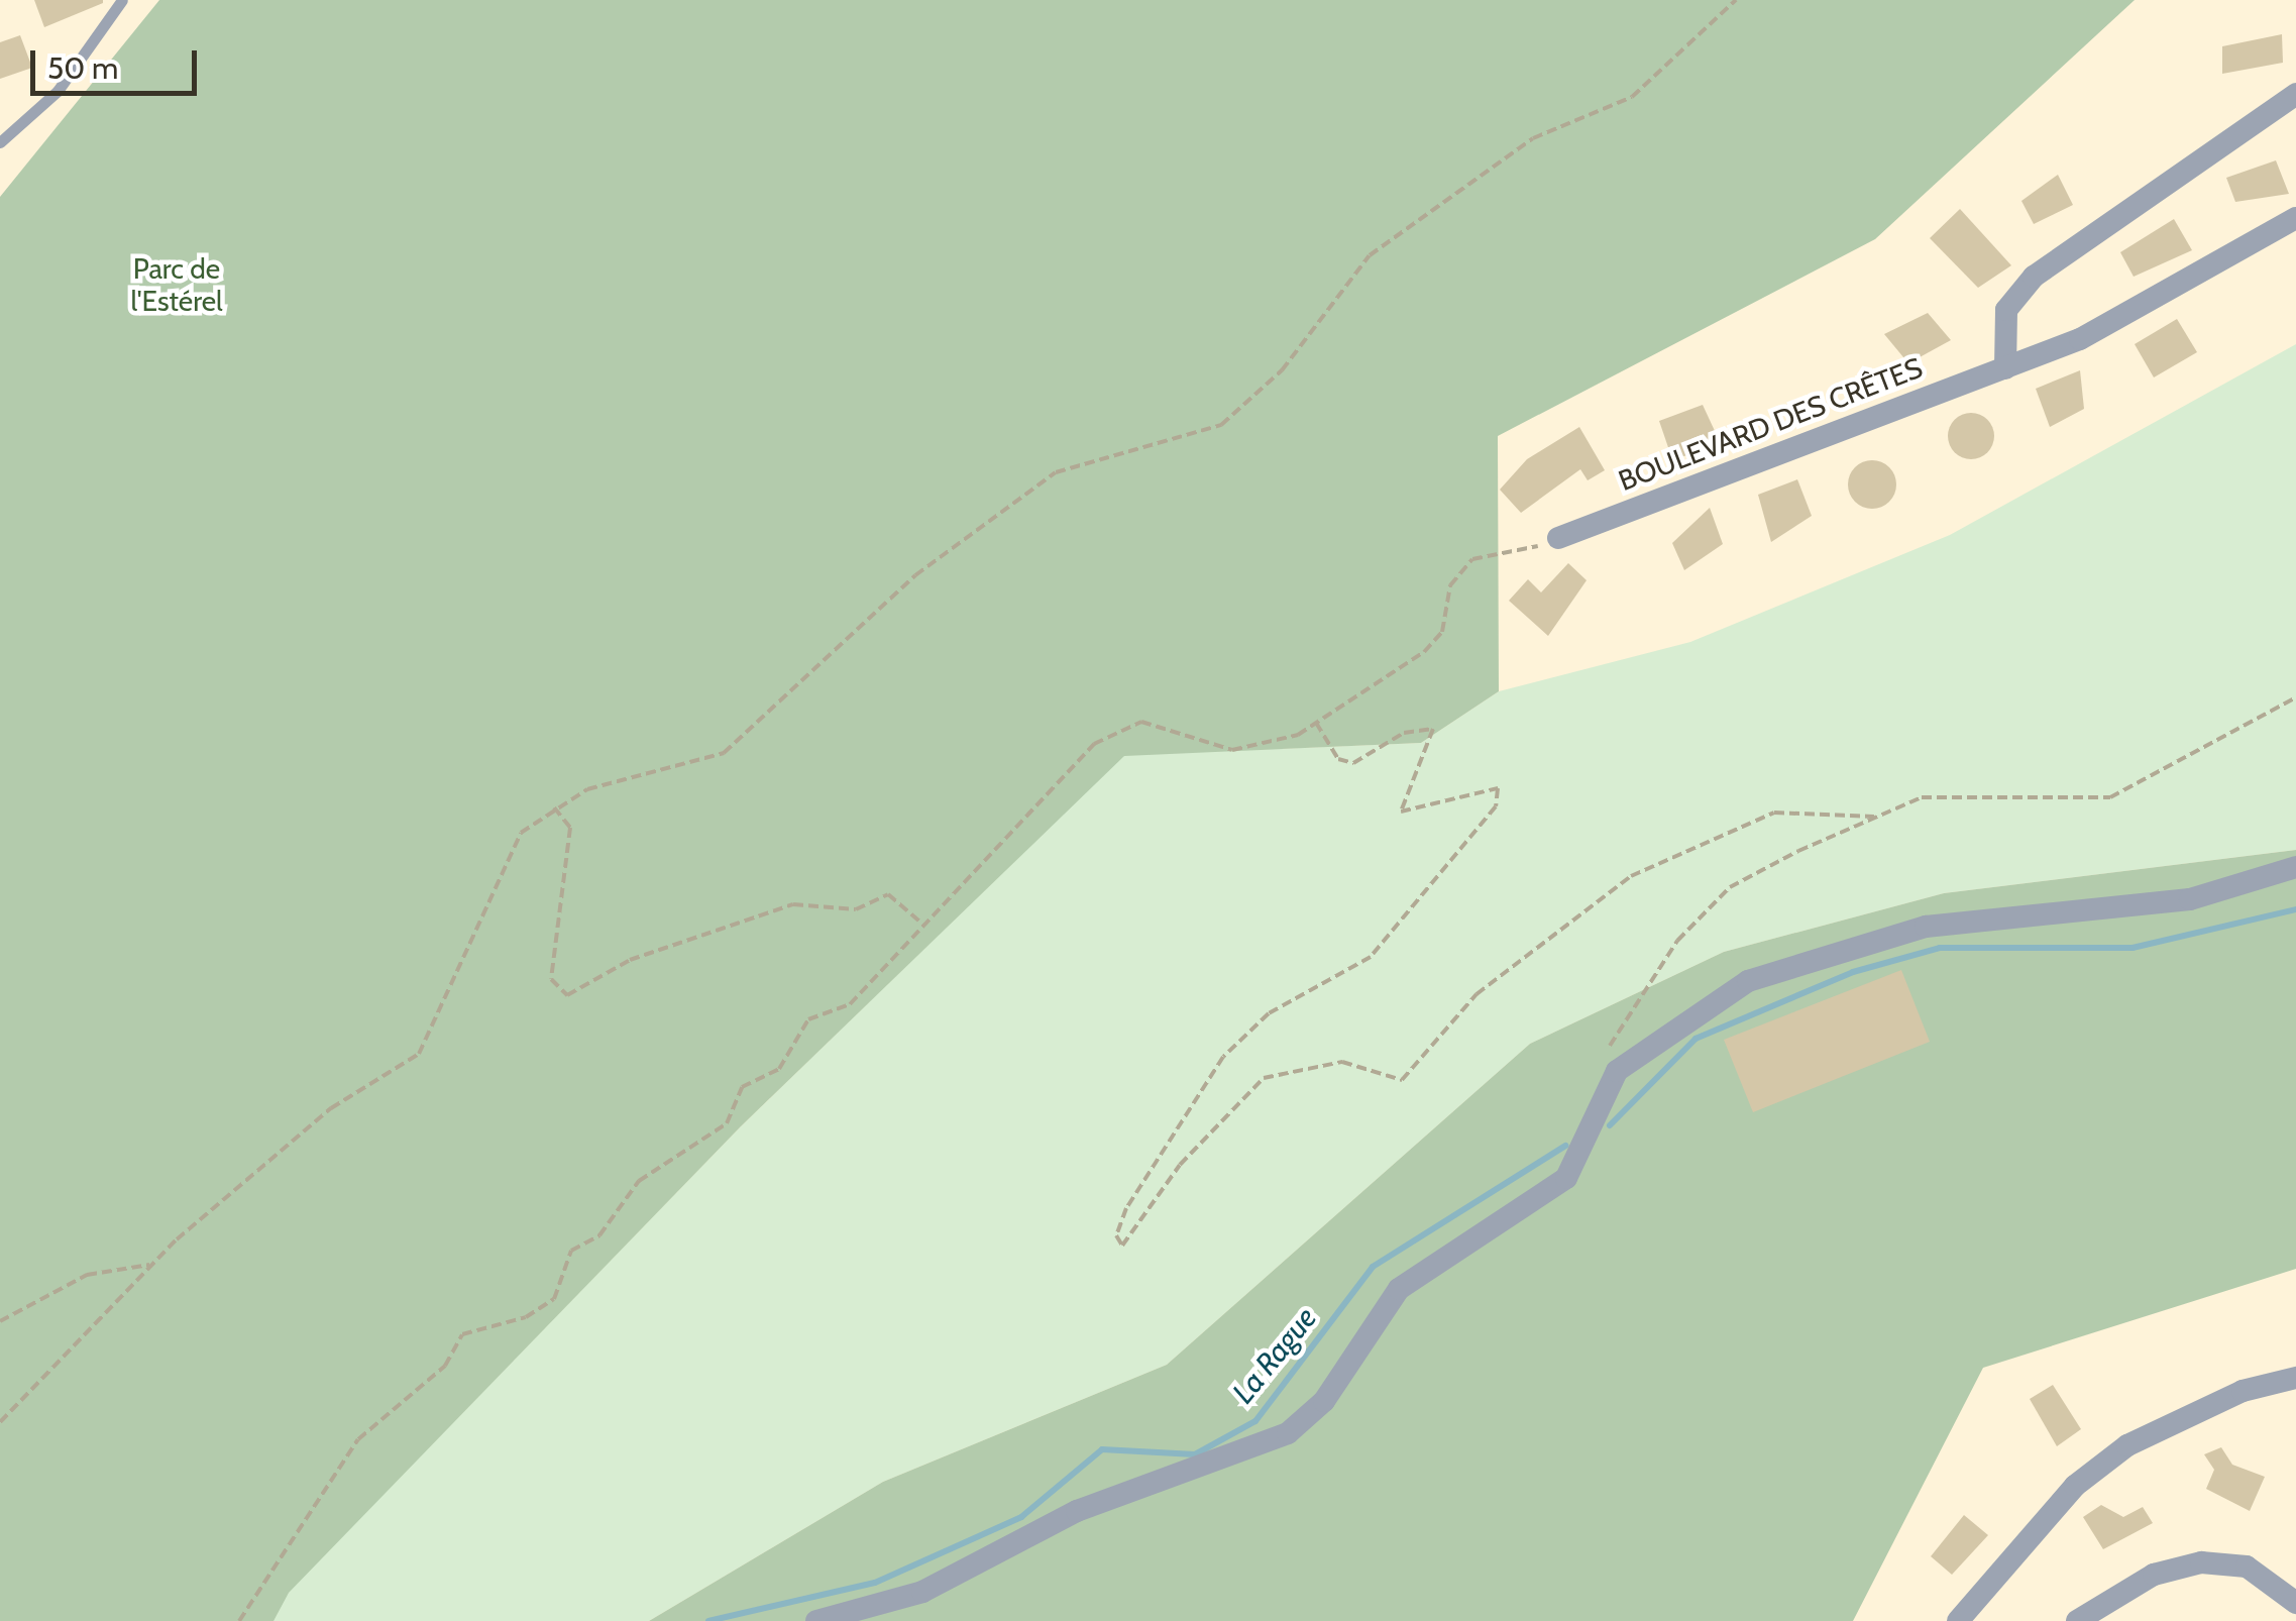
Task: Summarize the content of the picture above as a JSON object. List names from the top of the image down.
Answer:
{
  "streets": {
    "street": ["BOULEVARD DES CRÊTES"]
  },
  "water": ["La Rague"],
  "parks": ["Parc de l'Estérel"],
  "scale_bar": "50 m"
}
